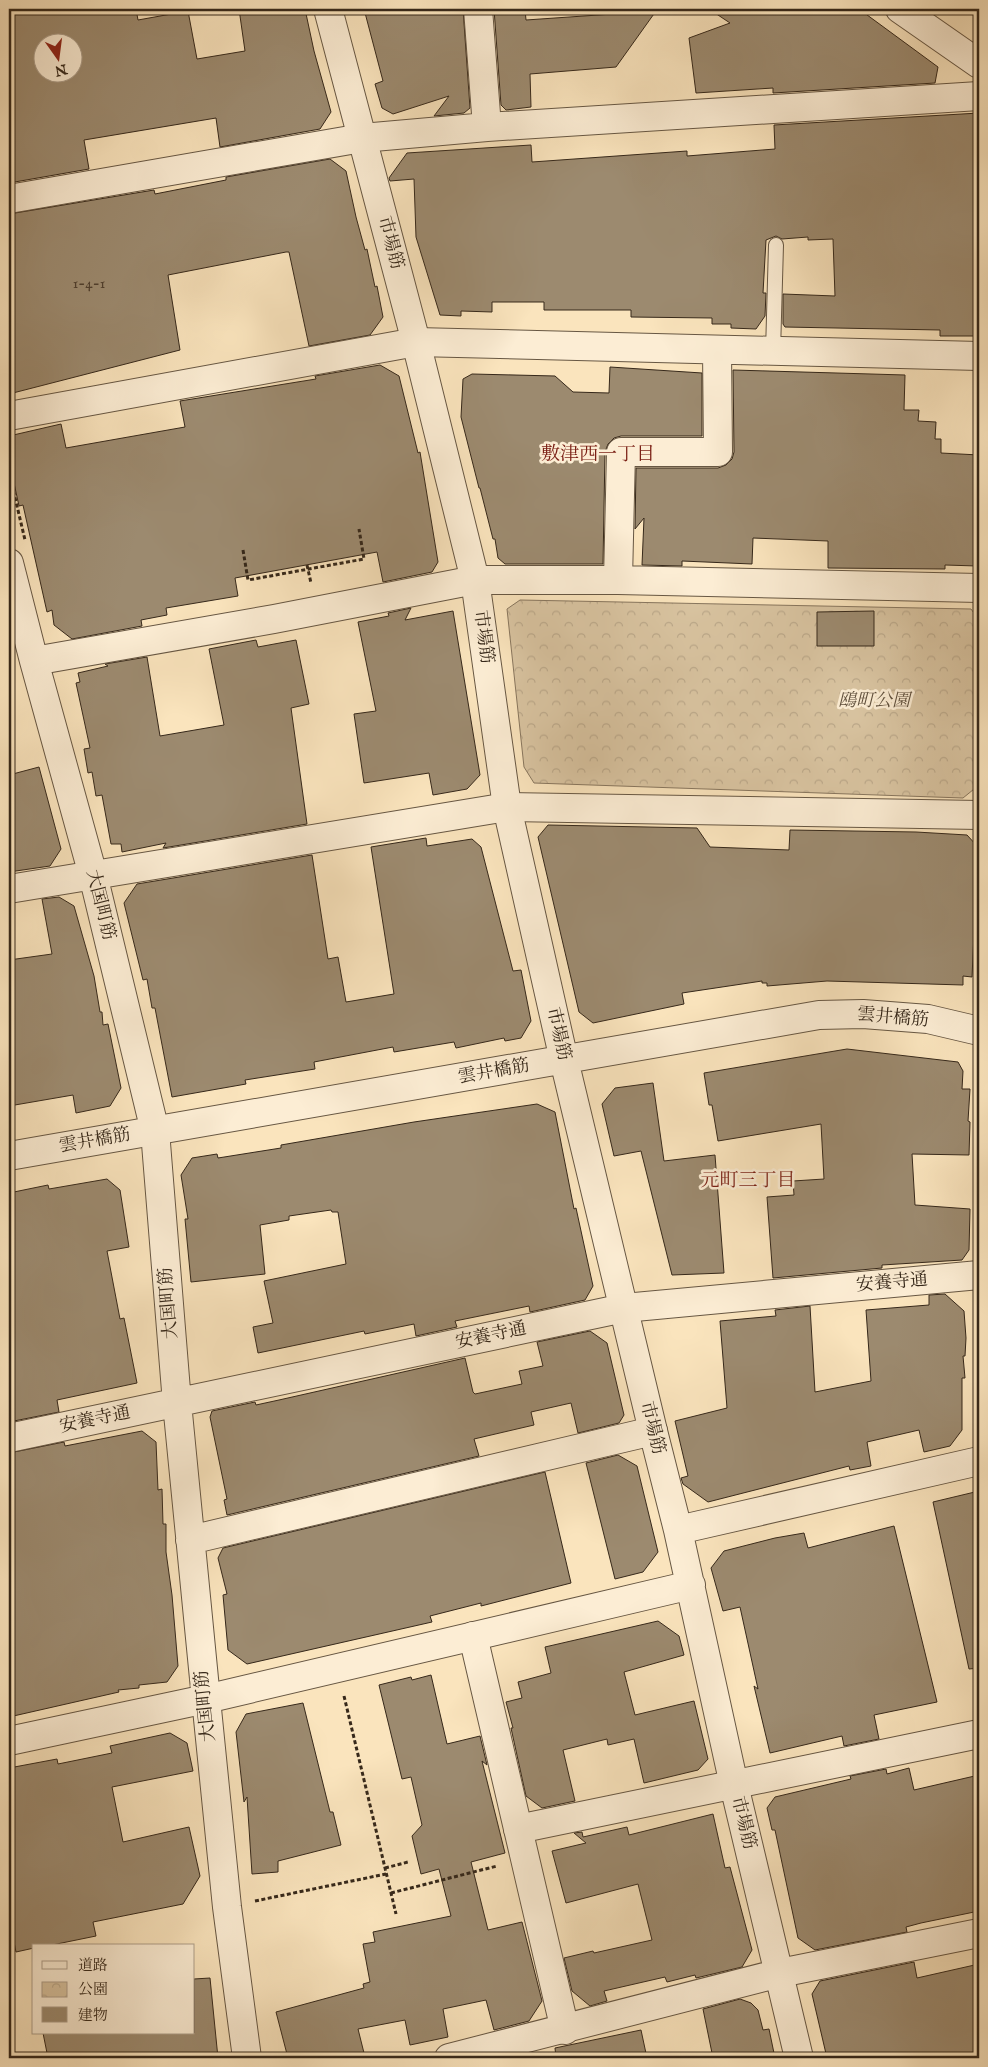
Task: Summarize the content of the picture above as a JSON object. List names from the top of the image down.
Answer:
{
  "streets": {
    "street": [
      "市場筋",
      "大国町筋",
      "雲井橋筋",
      "安養寺通"
    ]
  },
  "crossings": [
    ["市場筋", "雲井橋筋"],
    ["市場筋", "安養寺通"],
    ["大国町筋", "雲井橋筋"],
    ["大国町筋", "安養寺通"]
  ],
  "districts": ["敷津西一丁目", "元町三丁目"],
  "parks": ["鴎町公園"],
  "house_numbers": ["1-4-1"],
  "legend": ["道路", "公園", "建物"],
  "north": "bottom"
}
